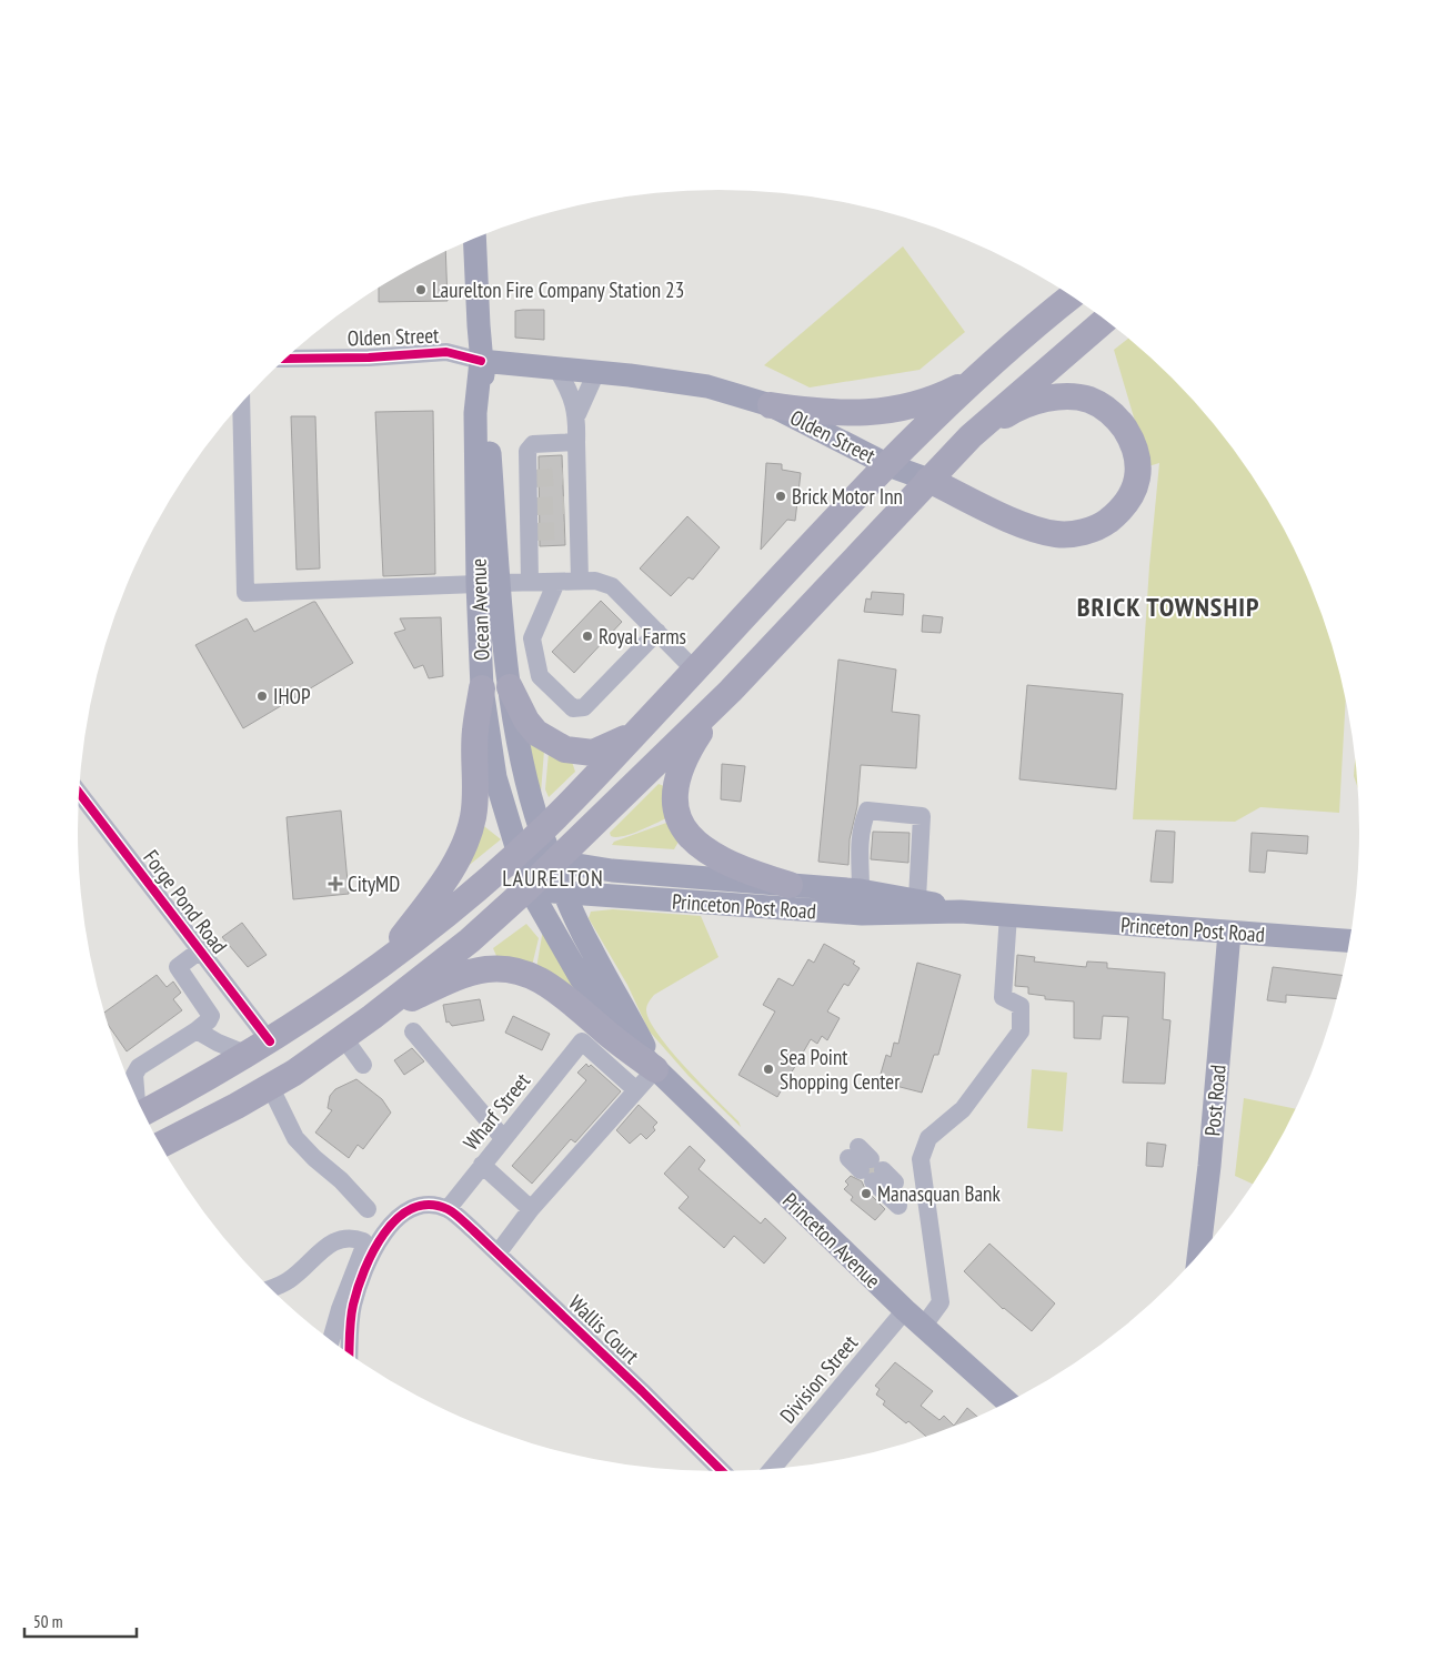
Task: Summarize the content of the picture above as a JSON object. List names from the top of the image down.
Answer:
{
  "streets": {
    "main road": [
      "Olden Street",
      "Ocean Avenue",
      "Princeton Post Road",
      "Post Road",
      "Princeton Avenue"
    ],
    "street": [
      "Forge Pond Road",
      "Wharf Street",
      "Wallis Court",
      "Division Street"
    ]
  },
  "crossings": [
    ["Olden Street", "Ocean Avenue"],
    ["Ocean Avenue", "Princeton Post Road"],
    ["Ocean Avenue", "Princeton Avenue"],
    ["Princeton Post Road", "Post Road"],
    ["Princeton Post Road", "Princeton Avenue"],
    ["Wharf Street", "Wallis Court"],
    ["Princeton Avenue", "Division Street"]
  ],
  "districts": ["BRICK TOWNSHIP", "LAURELTON"],
  "places": {
    "other": [
      "Laurelton Fire Company Station 23",
      "Brick Motor Inn",
      "Royal Farms",
      "IHOP",
      "Sea Point Shopping Center",
      "Manasquan Bank"
    ],
    "health": ["CityMD"]
  },
  "scale_bar": "50 m"
}
